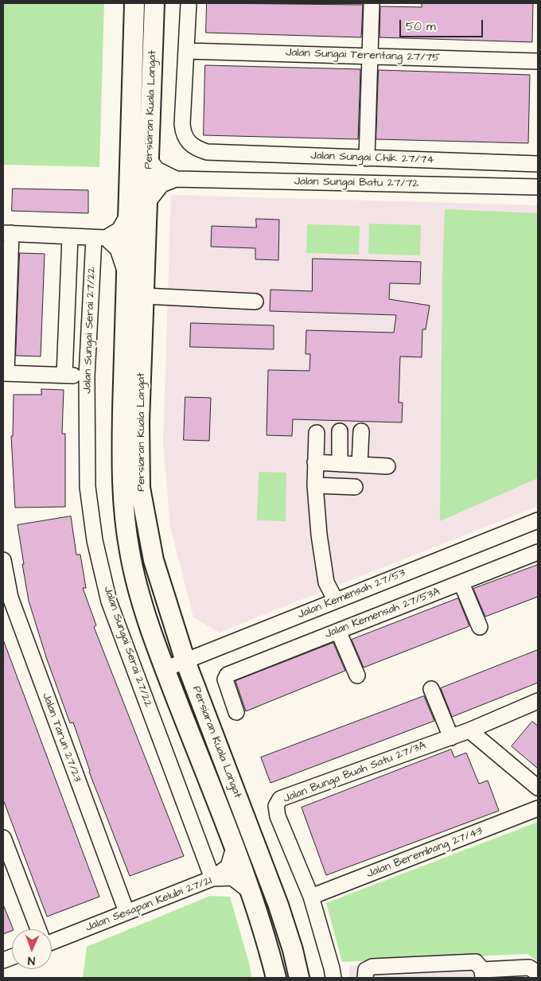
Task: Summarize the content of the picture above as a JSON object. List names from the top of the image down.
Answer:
{
  "streets": {
    "main road": ["Persiaran Kuala Langat"],
    "street": [
      "Jalan Sungai Terentang 27/75",
      "Jalan Sungai Chik 27/74",
      "Jalan Sungai Batu 27/72",
      "Jalan Sungai Serai 27/22",
      "Jalan Kemensah 27/53",
      "Jalan Kemensah 27/53A",
      "Jalan Tarun 27/23",
      "Jalan Bunga Buah Satu 27/3A",
      "Jalan Berembang 27/43",
      "Jalan Sesapan Kelubi 27/21"
    ]
  },
  "crossings": [
    ["Jalan Sungai Terentang 27/75", "Jalan Sungai Chik 27/74"],
    ["Persiaran Kuala Langat", "Jalan Kemensah 27/53"],
    ["Persiaran Kuala Langat", "Jalan Sesapan Kelubi 27/21"],
    ["Jalan Sungai Serai 27/22", "Jalan Sesapan Kelubi 27/21"],
    ["Jalan Tarun 27/23", "Jalan Sesapan Kelubi 27/21"],
    ["Jalan Bunga Buah Satu 27/3A", "Jalan Berembang 27/43"]
  ],
  "scale_bar": "50 m",
  "north": "bottom"
}
